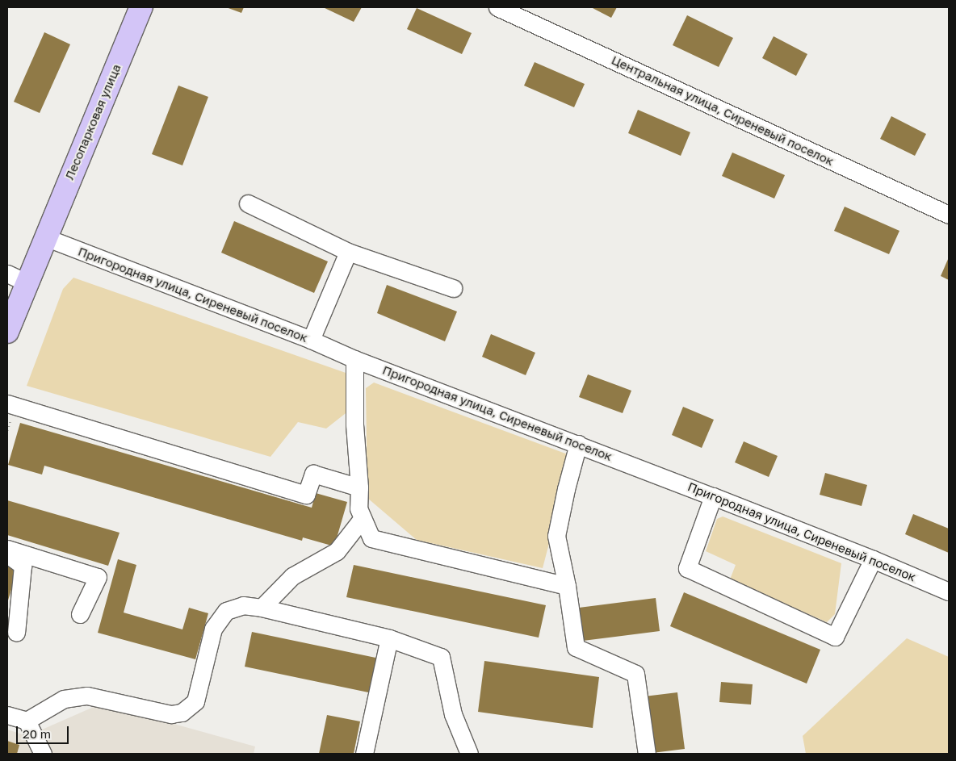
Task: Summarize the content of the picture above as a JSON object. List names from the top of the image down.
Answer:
{
  "streets": {
    "main road": ["Лесопарковая улица"],
    "street": ["Центральная улица, Сиреневый поселок", "Пригородная улица, Сиреневый поселок"]
  },
  "crossings": [
    ["Лесопарковая улица", "Пригородная улица, Сиреневый поселок"]
  ],
  "scale_bar": "20 m"
}
